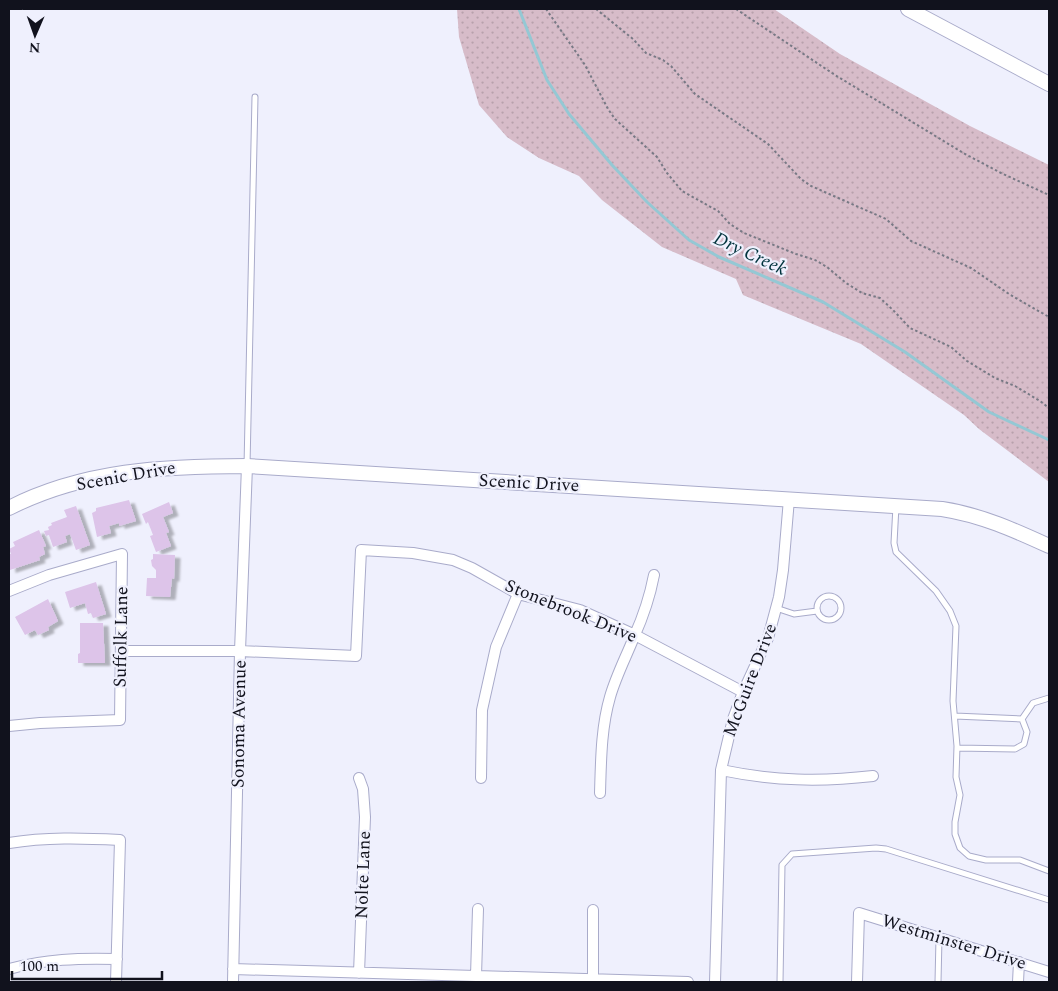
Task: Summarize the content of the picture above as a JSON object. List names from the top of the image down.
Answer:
{
  "streets": {
    "main road": ["Scenic Drive"],
    "street": [
      "Stonebrook Drive",
      "Suffolk Lane",
      "McGuire Drive",
      "Sonoma Avenue",
      "Nolte Lane",
      "Westminster Drive"
    ]
  },
  "crossings": [
    ["Scenic Drive", "McGuire Drive"],
    ["Scenic Drive", "Sonoma Avenue"],
    ["Stonebrook Drive", "McGuire Drive"],
    ["Stonebrook Drive", "Sonoma Avenue"]
  ],
  "water": ["Dry Creek"],
  "scale_bar": "100 m",
  "north": "bottom"
}
